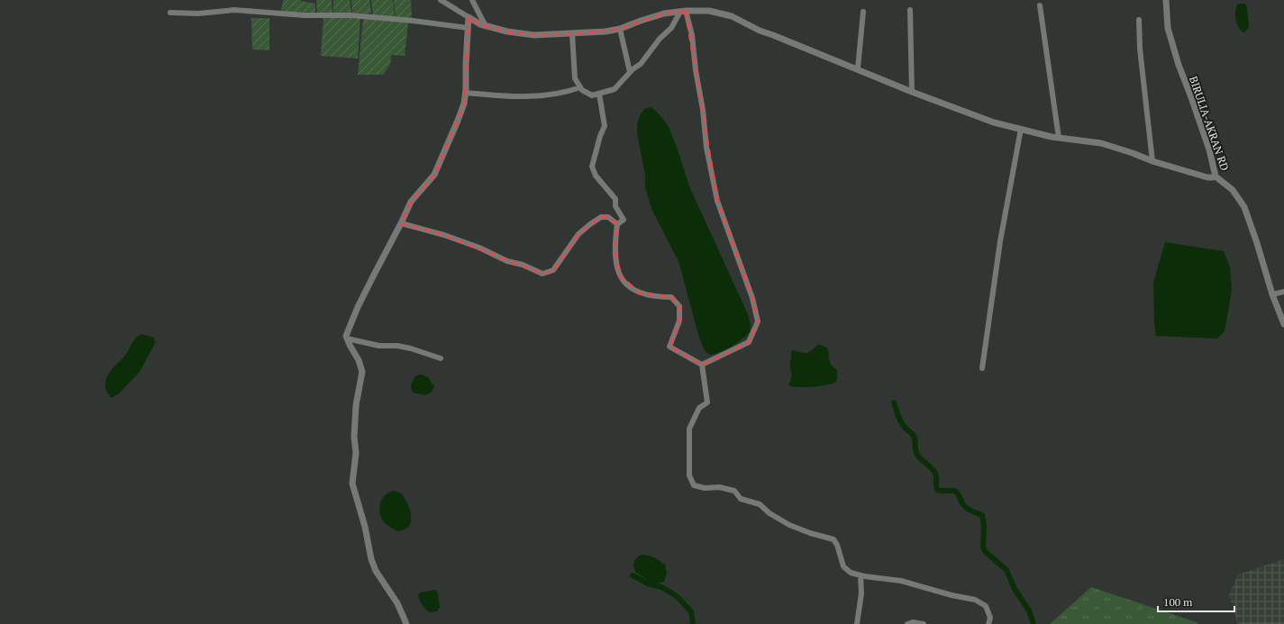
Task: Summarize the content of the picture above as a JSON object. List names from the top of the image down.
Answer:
{
  "streets": {
    "street": ["BIRULIA-AKRAN RD"]
  },
  "scale_bar": "100 m"
}
